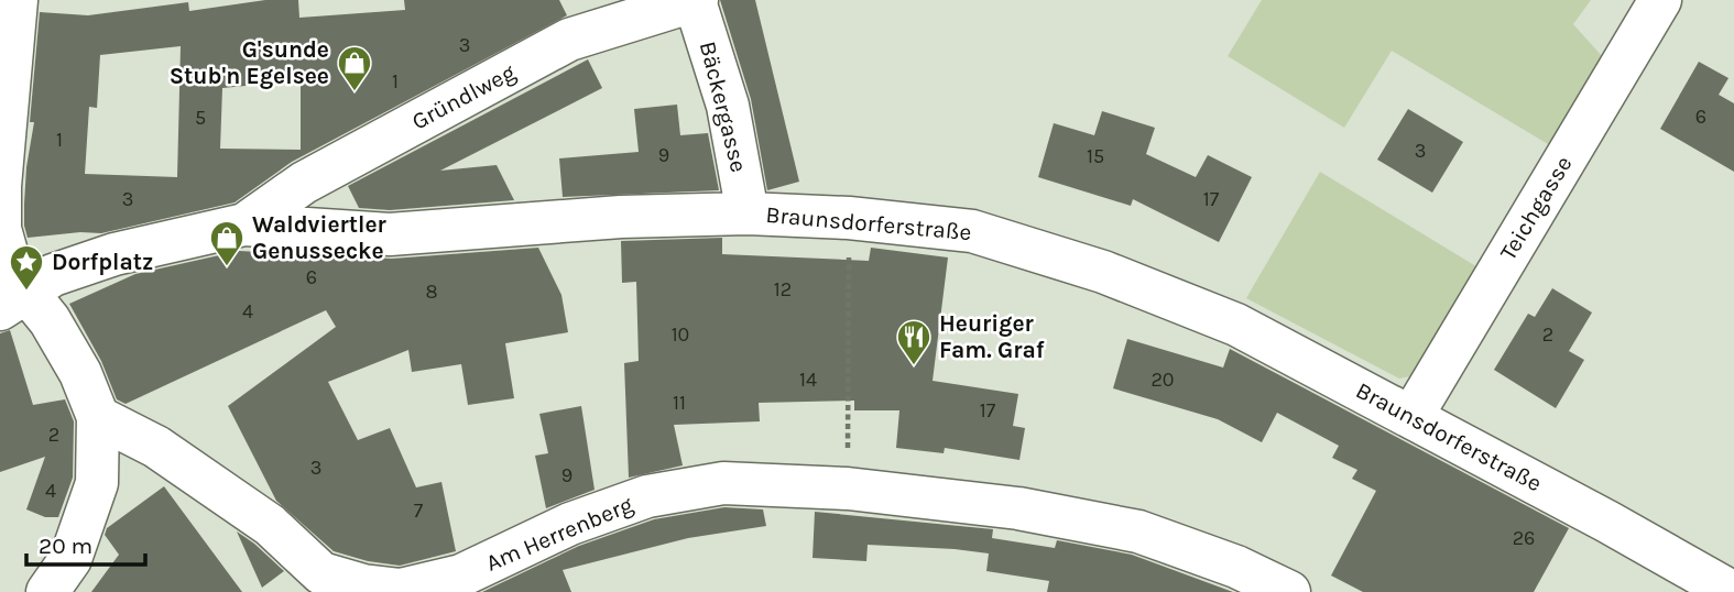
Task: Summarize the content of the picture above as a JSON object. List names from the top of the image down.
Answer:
{
  "streets": {
    "street": [
      "Gründlweg",
      "Bäckergasse",
      "Teichgasse",
      "Braunsdorferstraße",
      "Am Herrenberg"
    ]
  },
  "crossings": [
    ["Gründlweg", "Bäckergasse"],
    ["Gründlweg", "Braunsdorferstraße"],
    ["Bäckergasse", "Braunsdorferstraße"],
    ["Teichgasse", "Braunsdorferstraße"]
  ],
  "places": {
    "shop": ["G'sunde Stub'n Egelsee", "Waldviertler Genussecke"],
    "place": ["Dorfplatz"],
    "restaurant": ["Heuriger Fam. Graf"]
  },
  "house_numbers": [
    "3",
    "1",
    "6",
    "5",
    "1",
    "3",
    "9",
    "15",
    "3",
    "17",
    "6",
    "12",
    "8",
    "4",
    "10",
    "2",
    "14",
    "20",
    "11",
    "17",
    "2",
    "3",
    "9",
    "4",
    "7",
    "26"
  ],
  "scale_bar": "20 m"
}
